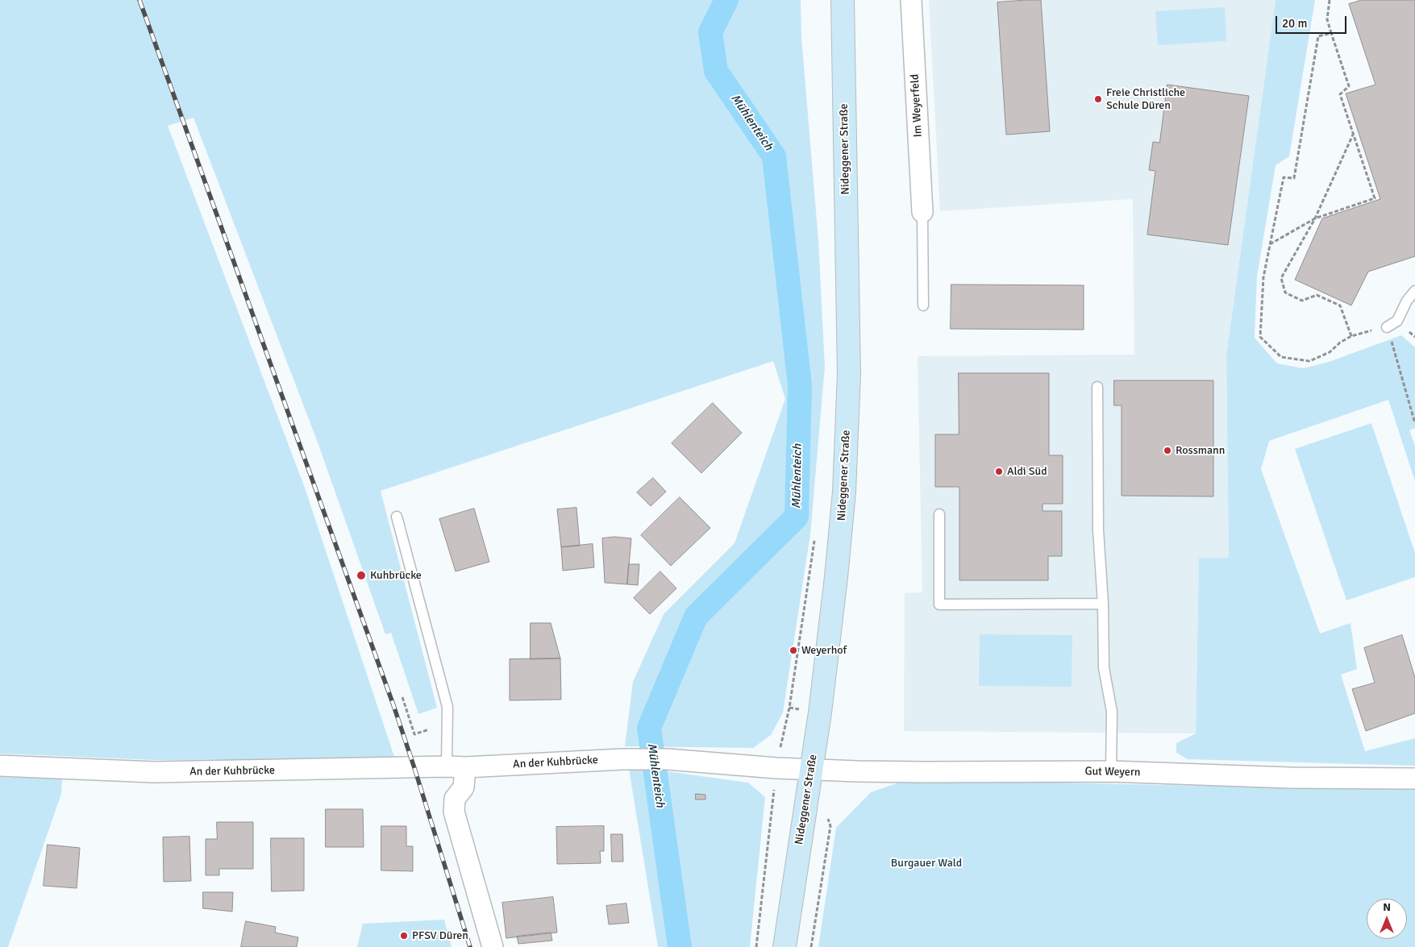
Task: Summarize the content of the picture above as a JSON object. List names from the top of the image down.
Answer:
{
  "streets": {
    "main road": ["Nideggener Straße"],
    "street": ["Im Weyerfeld", "An der Kuhbrücke", "Gut Weyern"]
  },
  "crossings": [
    ["Nideggener Straße", "Gut Weyern"]
  ],
  "water": ["Mühlenteich"],
  "parks": ["Burgauer Wald"],
  "places": [
    "Freie Christliche Schule Düren",
    "Rossmann",
    "Aldi Süd",
    "Kuhbrücke",
    "Weyerhof",
    "PFSV Düren"
  ],
  "scale_bar": "20 m",
  "north": "top"
}
